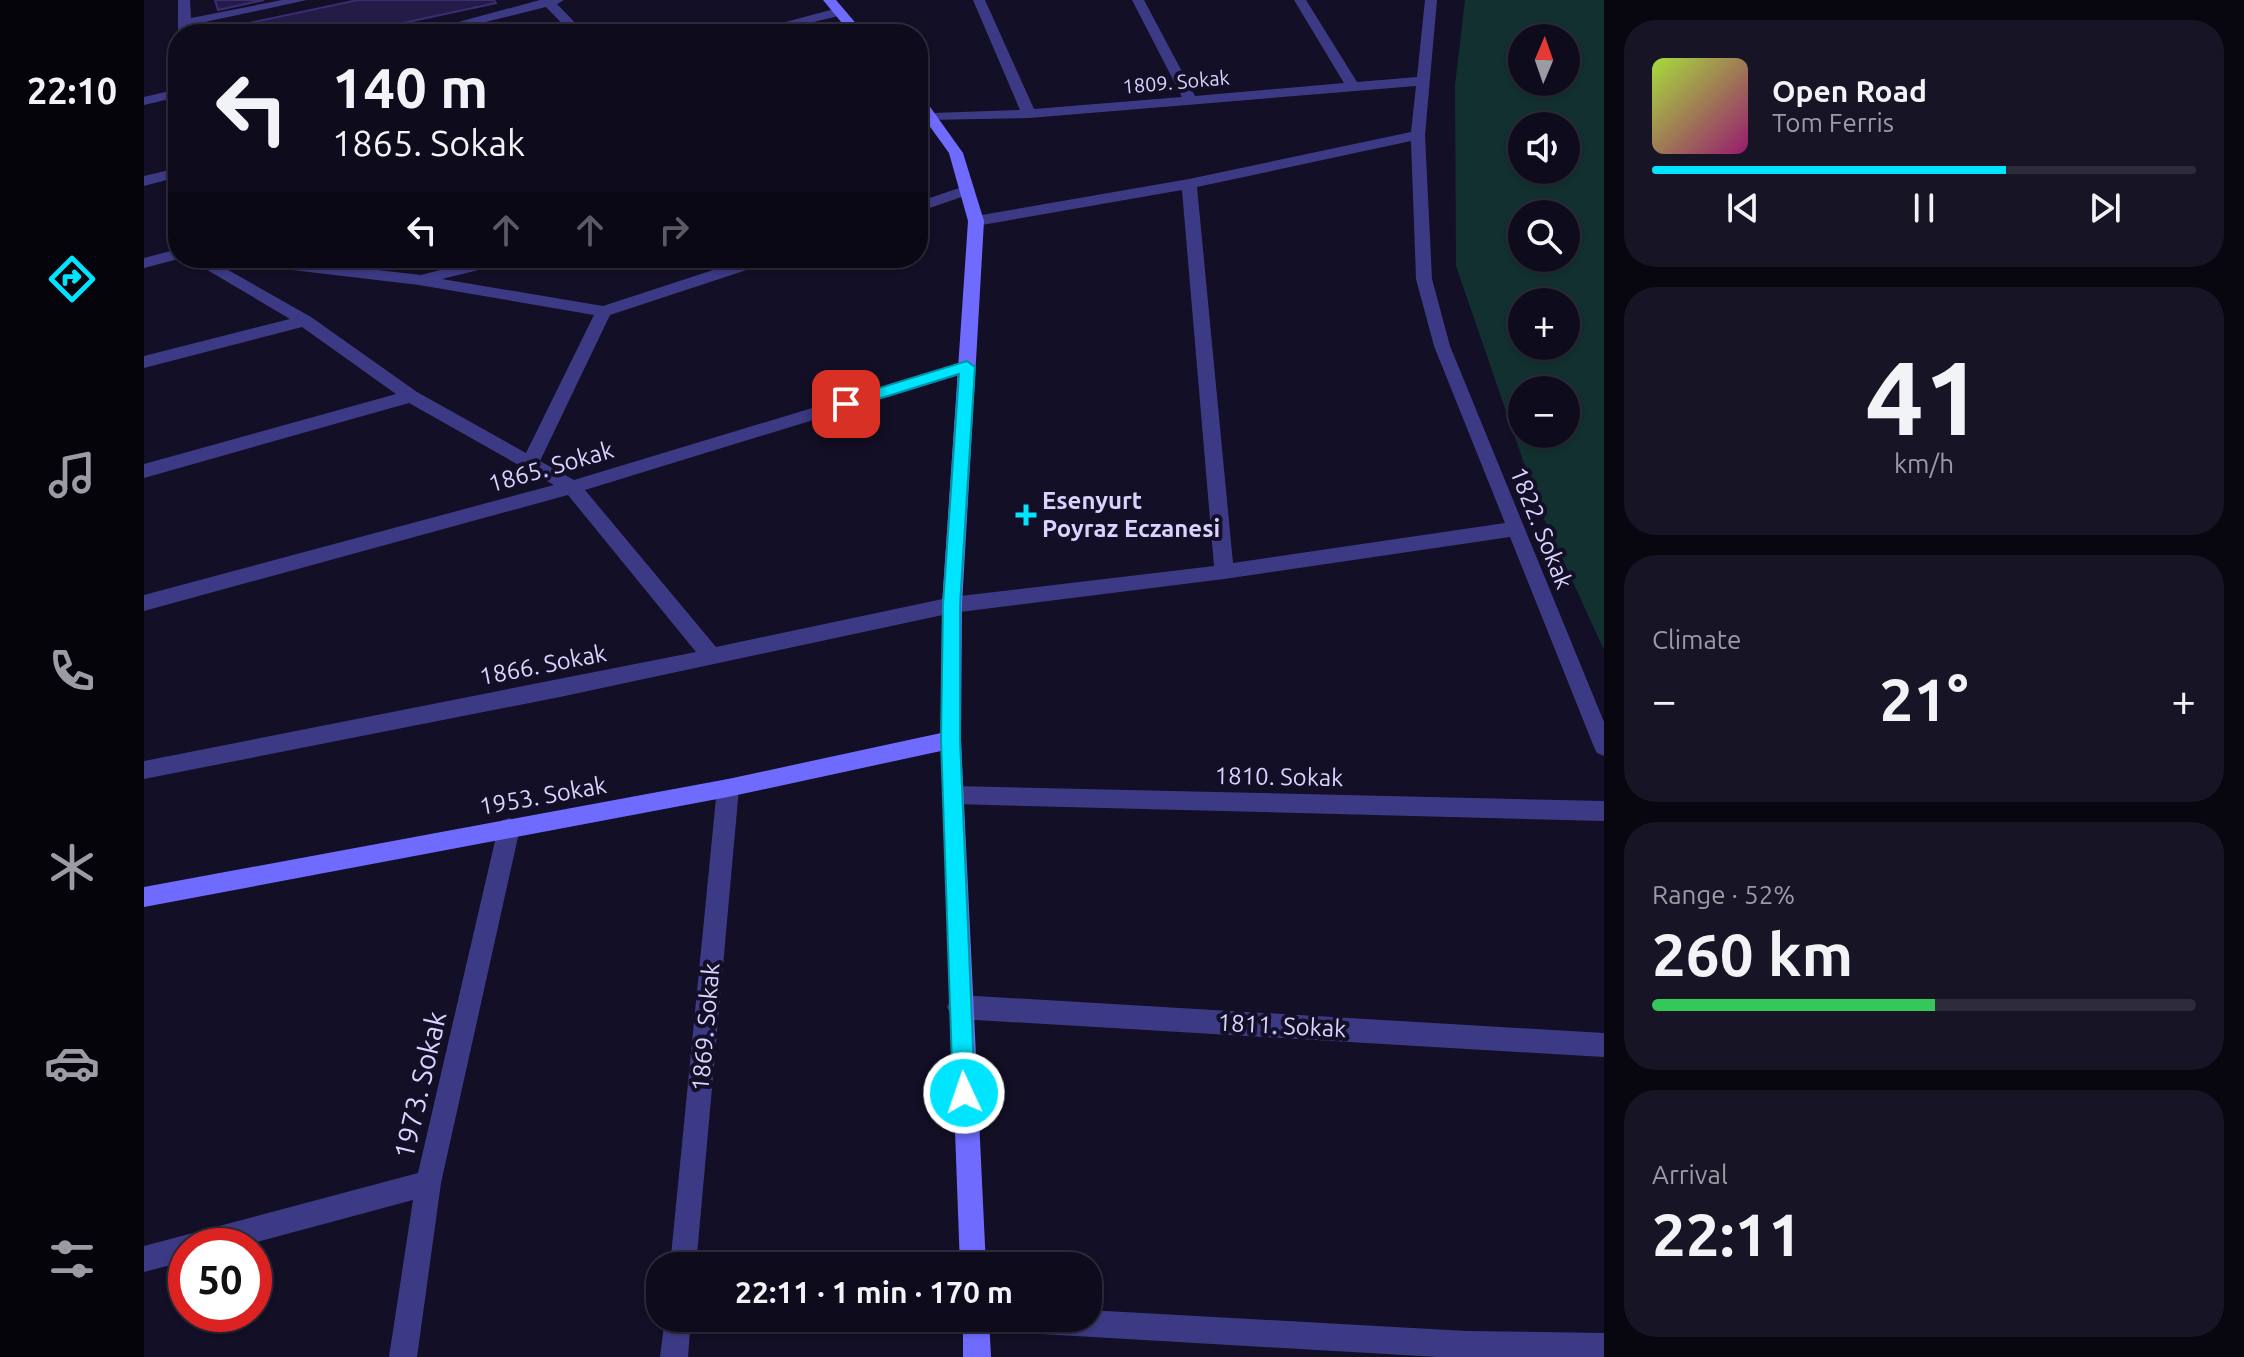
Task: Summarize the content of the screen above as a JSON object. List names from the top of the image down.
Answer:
{
  "streets": {
    "main road": ["1953. Sokak"],
    "street": [
      "1809. Sokak",
      "1865. Sokak",
      "1822. Sokak",
      "1866. Sokak",
      "1810. Sokak",
      "1811. Sokak",
      "1869. Sokak",
      "1973. Sokak"
    ]
  },
  "crossings": [
    ["1809. Sokak", "1822. Sokak"],
    ["1822. Sokak", "1866. Sokak"],
    ["1953. Sokak", "1869. Sokak"],
    ["1953. Sokak", "1973. Sokak"]
  ],
  "places": {
    "health": ["Esenyurt Poyraz Eczanesi"]
  },
  "north": "top",
  "page": {
    "tabs": "22:10",
    "map_buttons": ["+", "−"],
    "turn": ["140 m", "1865. Sokak"],
    "song": ["Open Road", "Tom Ferris"],
    "tile": [
      ["41", "km/h"],
      "Climate",
      ["Range · 52%", "260 km"],
      ["Arrival", "22:11"]
    ],
    "heat": ["−", "21°", "+"],
    "limit": "50",
    "trip": "22:11 · 1 min · 170 m"
  }
}
